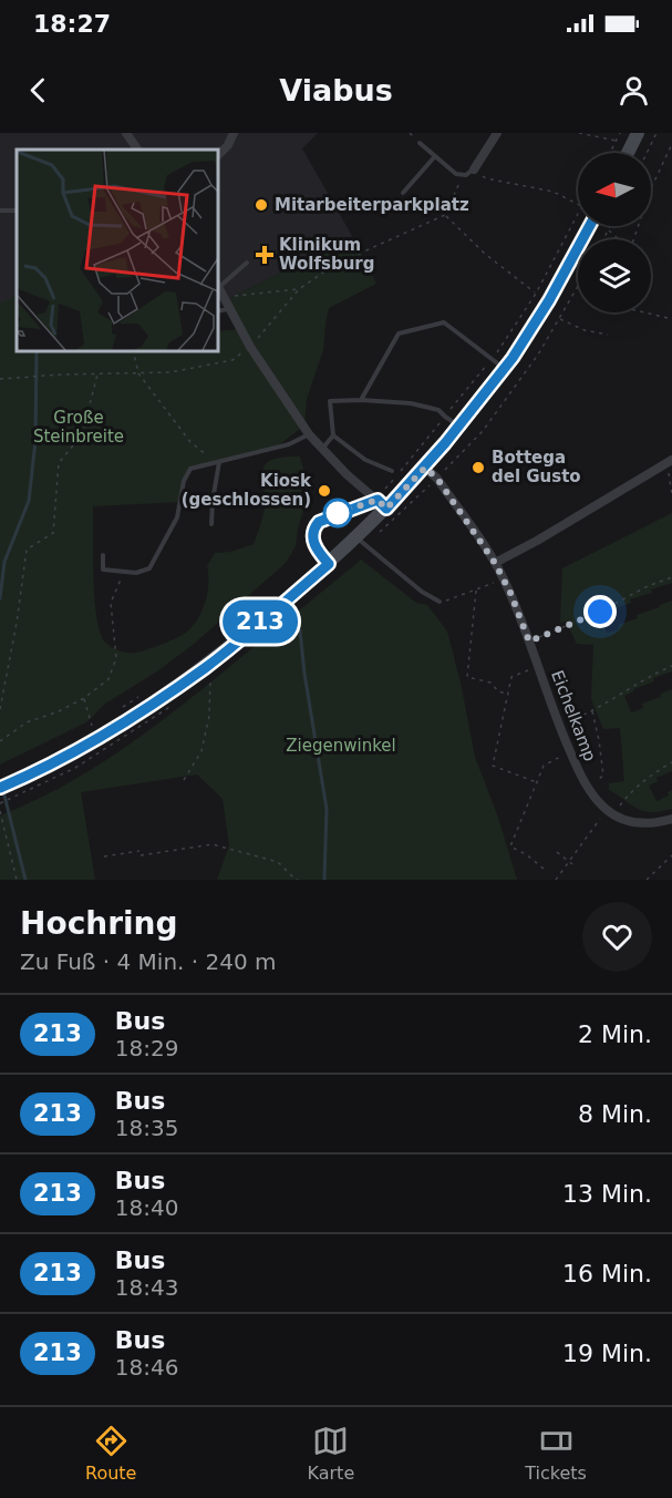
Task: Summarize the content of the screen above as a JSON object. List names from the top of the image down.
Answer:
{
  "streets": {
    "street": ["Eichelkamp"]
  },
  "parks": ["Große Steinbreite", "Ziegenwinkel"],
  "places": {
    "other": ["Mitarbeiterparkplatz", "Bottega del Gusto", "Kiosk (geschlossen)"],
    "health": ["Klinikum Wolfsburg"]
  },
  "lines": ["bus line 213"],
  "north": "left",
  "page": {
    "status": "18:27",
    "header": "Viabus",
    "on_map": "213",
    "heading": ["Hochring", "Zu Fuß · 4 Min. · 240 m"],
    "list": [
      {
        "mark": "213",
        "name": "Bus",
        "note": "18:29",
        "value": "2 Min."
      },
      {
        "mark": "213",
        "name": "Bus",
        "note": "18:35",
        "value": "8 Min."
      },
      {
        "mark": "213",
        "name": "Bus",
        "note": "18:40",
        "value": "13 Min."
      },
      {
        "mark": "213",
        "name": "Bus",
        "note": "18:43",
        "value": "16 Min."
      },
      {
        "mark": "213",
        "name": "Bus",
        "note": "18:46",
        "value": "19 Min."
      }
    ],
    "tabs": ["Route", "Karte", "Tickets"]
  }
}
